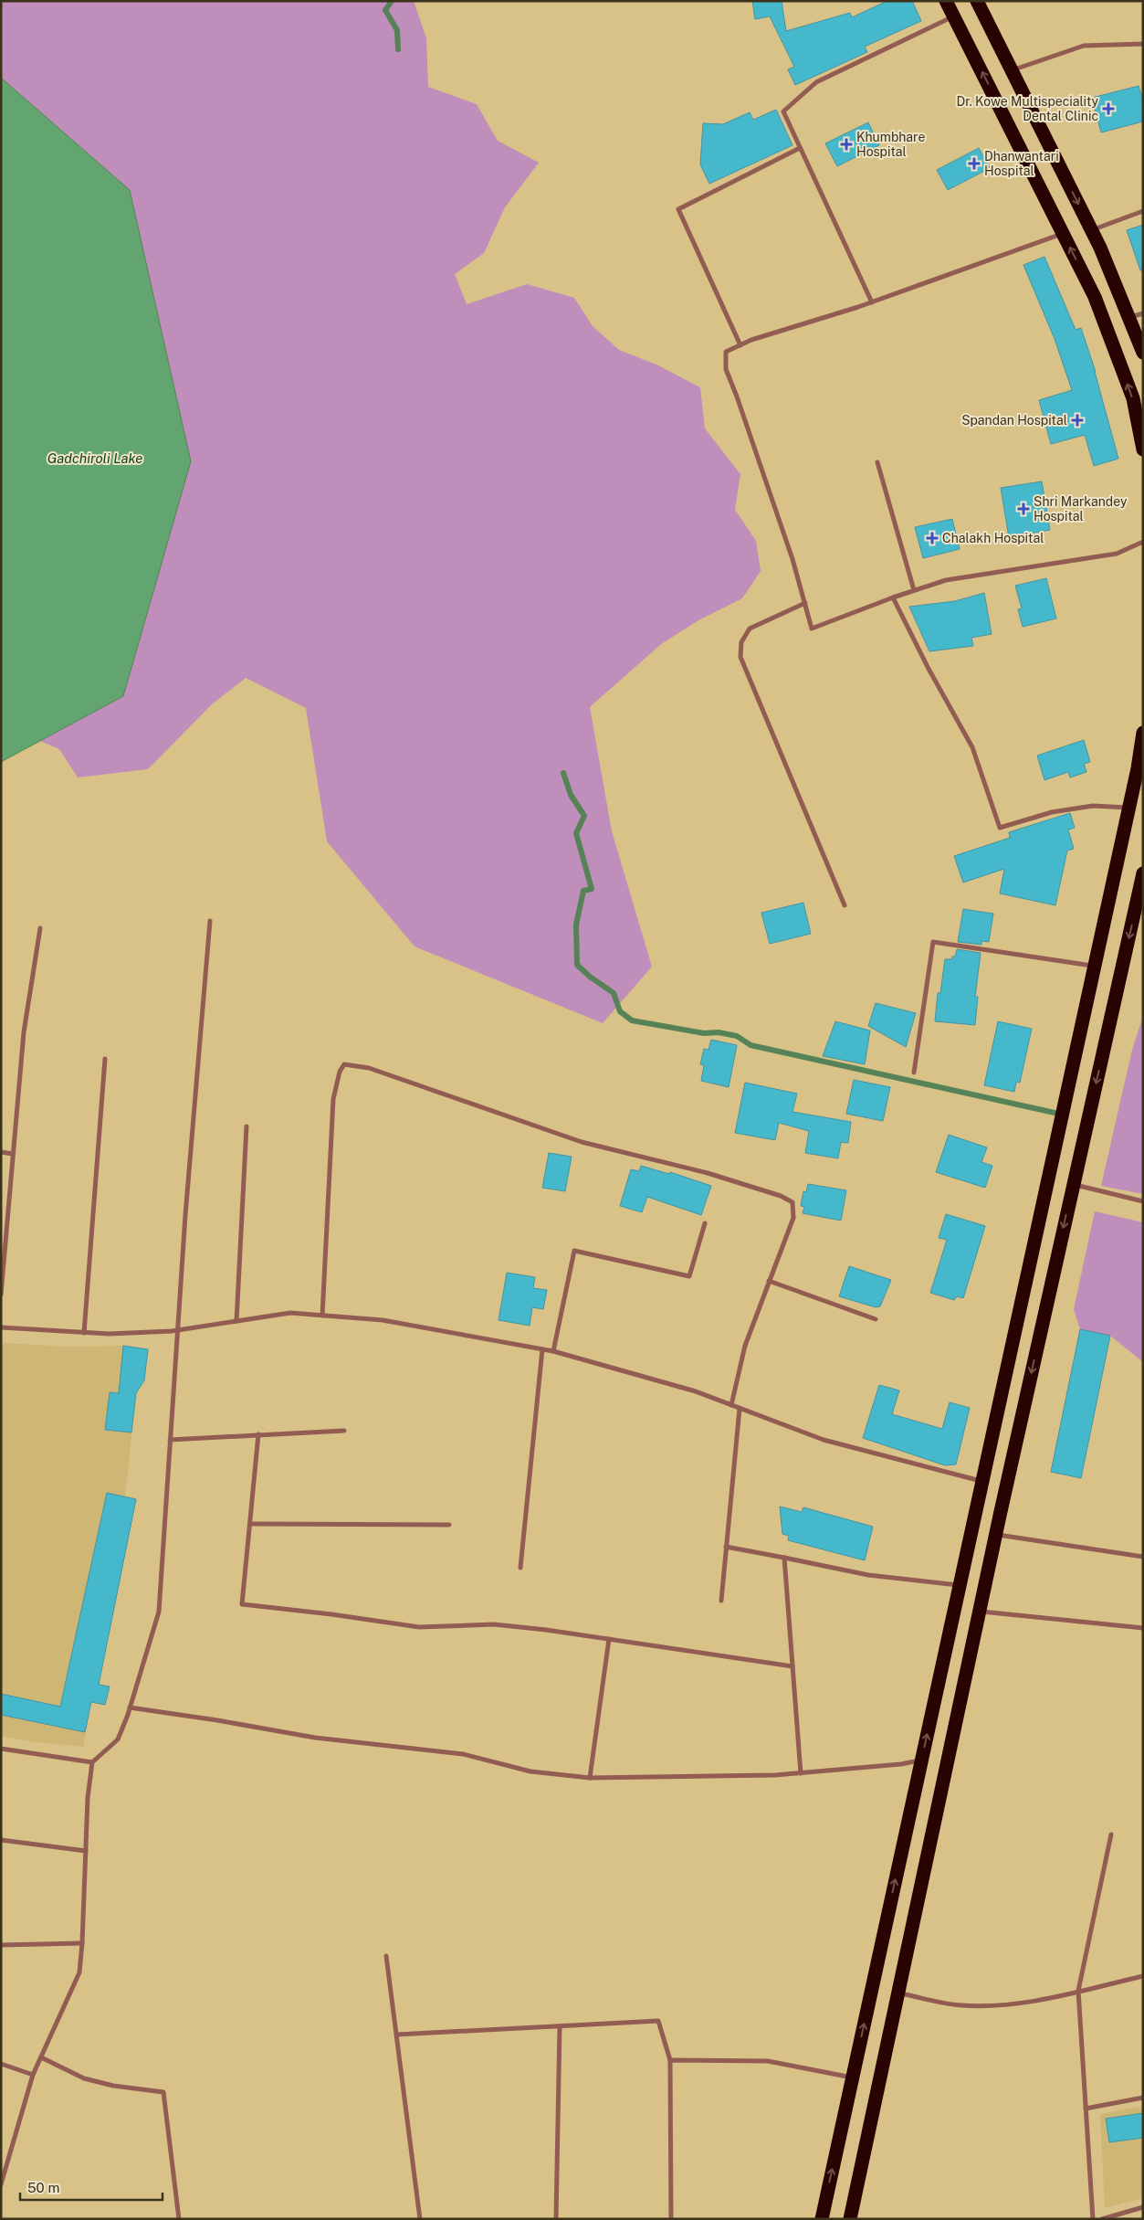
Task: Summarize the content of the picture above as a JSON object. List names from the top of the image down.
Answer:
{
  "water": ["Gadchiroli Lake"],
  "places": {
    "health": [
      "Dr. Kowe Multispeciality Dental Clinic",
      "Khumbhare Hospital",
      "Dhanwantari Hospital",
      "Spandan Hospital",
      "Shri Markandey Hospital",
      "Chalakh Hospital"
    ]
  },
  "scale_bar": "50 m"
}
